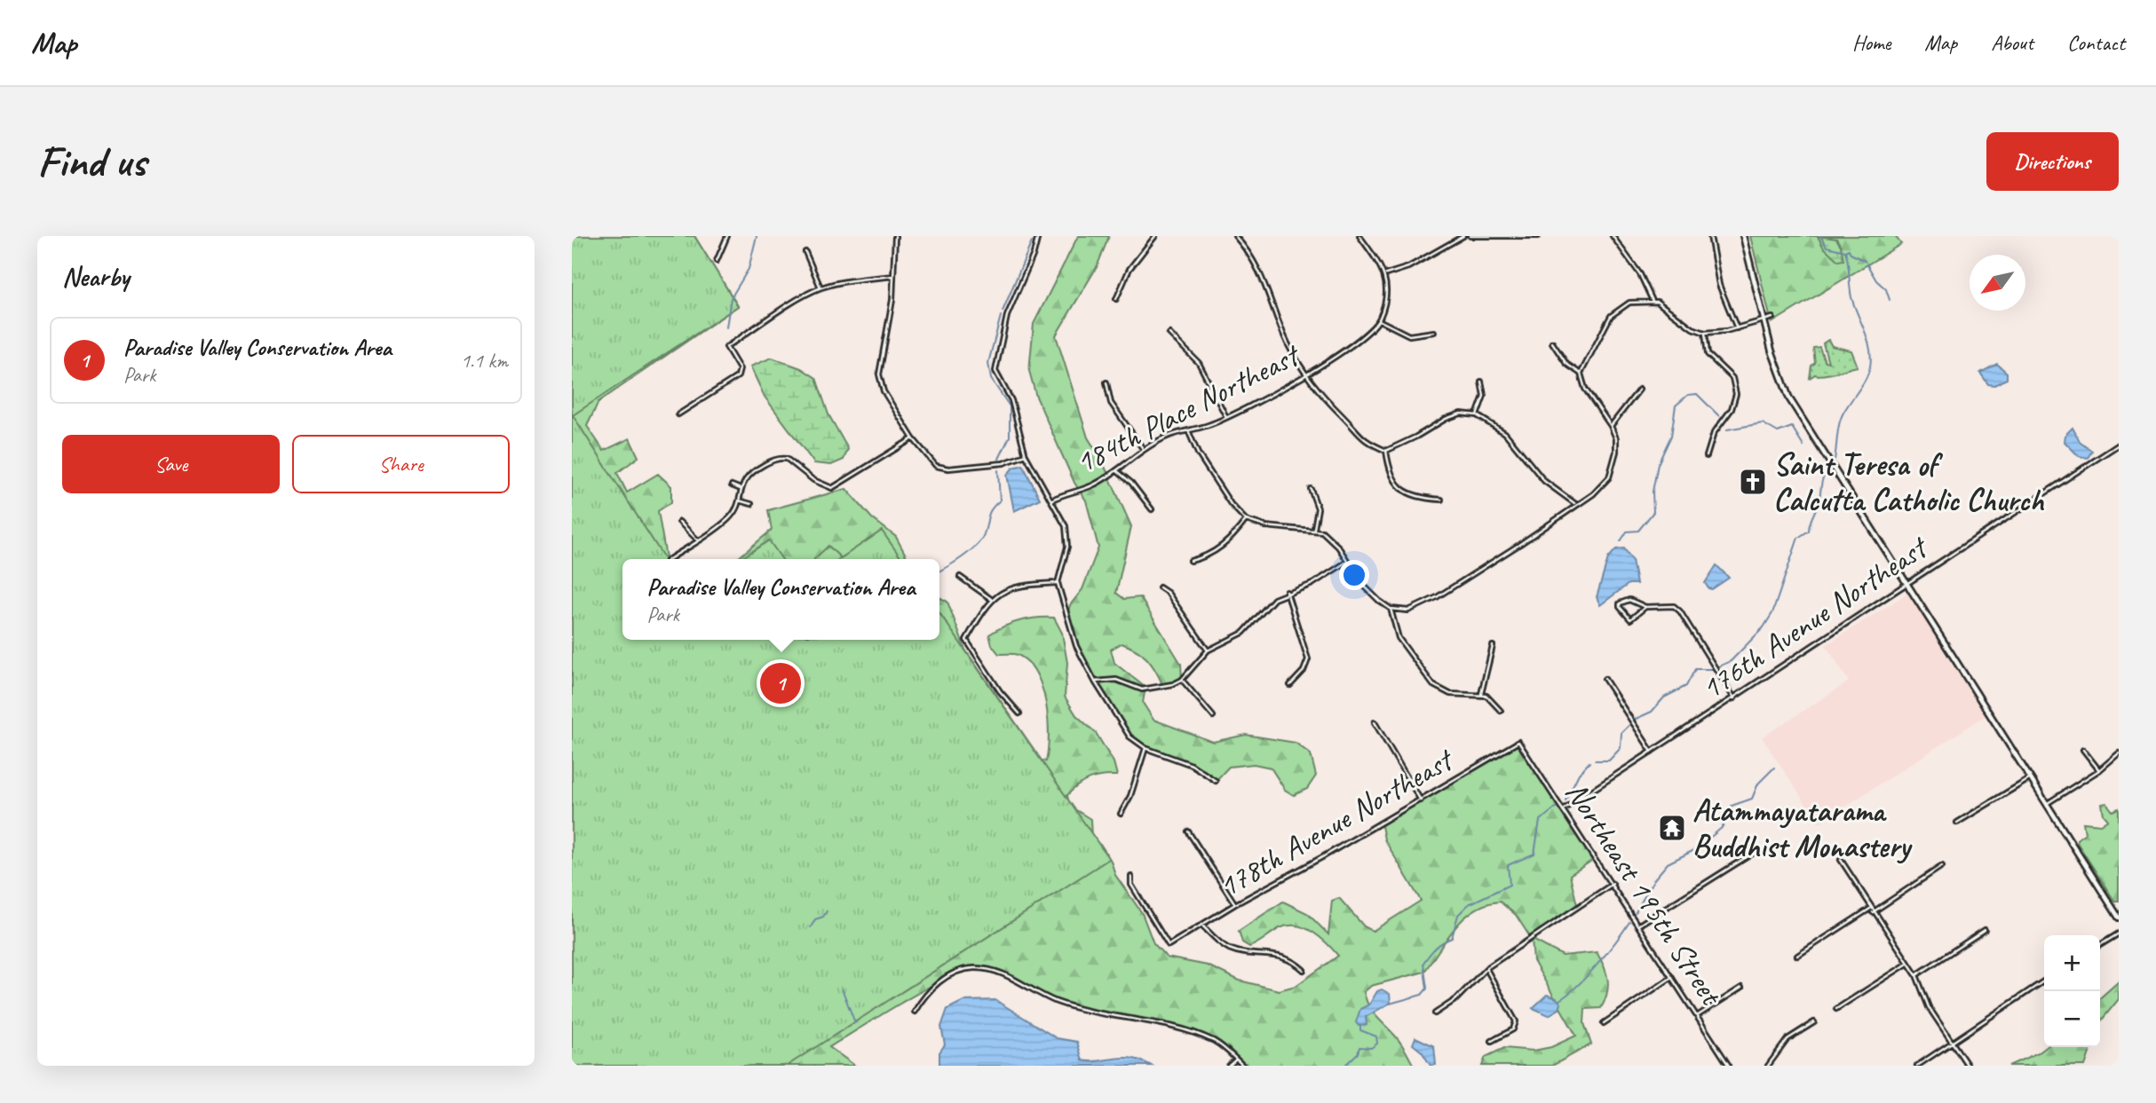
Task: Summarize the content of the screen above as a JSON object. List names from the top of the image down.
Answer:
{
  "streets": {
    "street": [
      "184th Place Northeast",
      "176th Avenue Northeast",
      "178th Avenue Northeast",
      "Northeast 195th Street"
    ]
  },
  "crossings": [
    ["176th Avenue Northeast", "Northeast 195th Street"],
    ["178th Avenue Northeast", "Northeast 195th Street"]
  ],
  "places": {
    "church": ["Saint Teresa of Calcutta Catholic Church"],
    "temple": ["Atammayatarama Buddhist Monastery"]
  },
  "north": "bottom left",
  "page": {
    "header": "Map",
    "nav": [
      "Home",
      "Map",
      "About",
      "Contact"
    ],
    "buttons": [
      "Directions",
      ["Save", "Share"]
    ],
    "title": "Find us",
    "heading": "Nearby",
    "list": [
      {
        "mark": "1",
        "name": "Paradise Valley Conservation Area",
        "note": "Park",
        "value": "1.1 km"
      }
    ],
    "popup": ["Paradise Valley Conservation Area", "Park"],
    "pins": "1",
    "map_buttons": ["+", "−"]
  }
}
